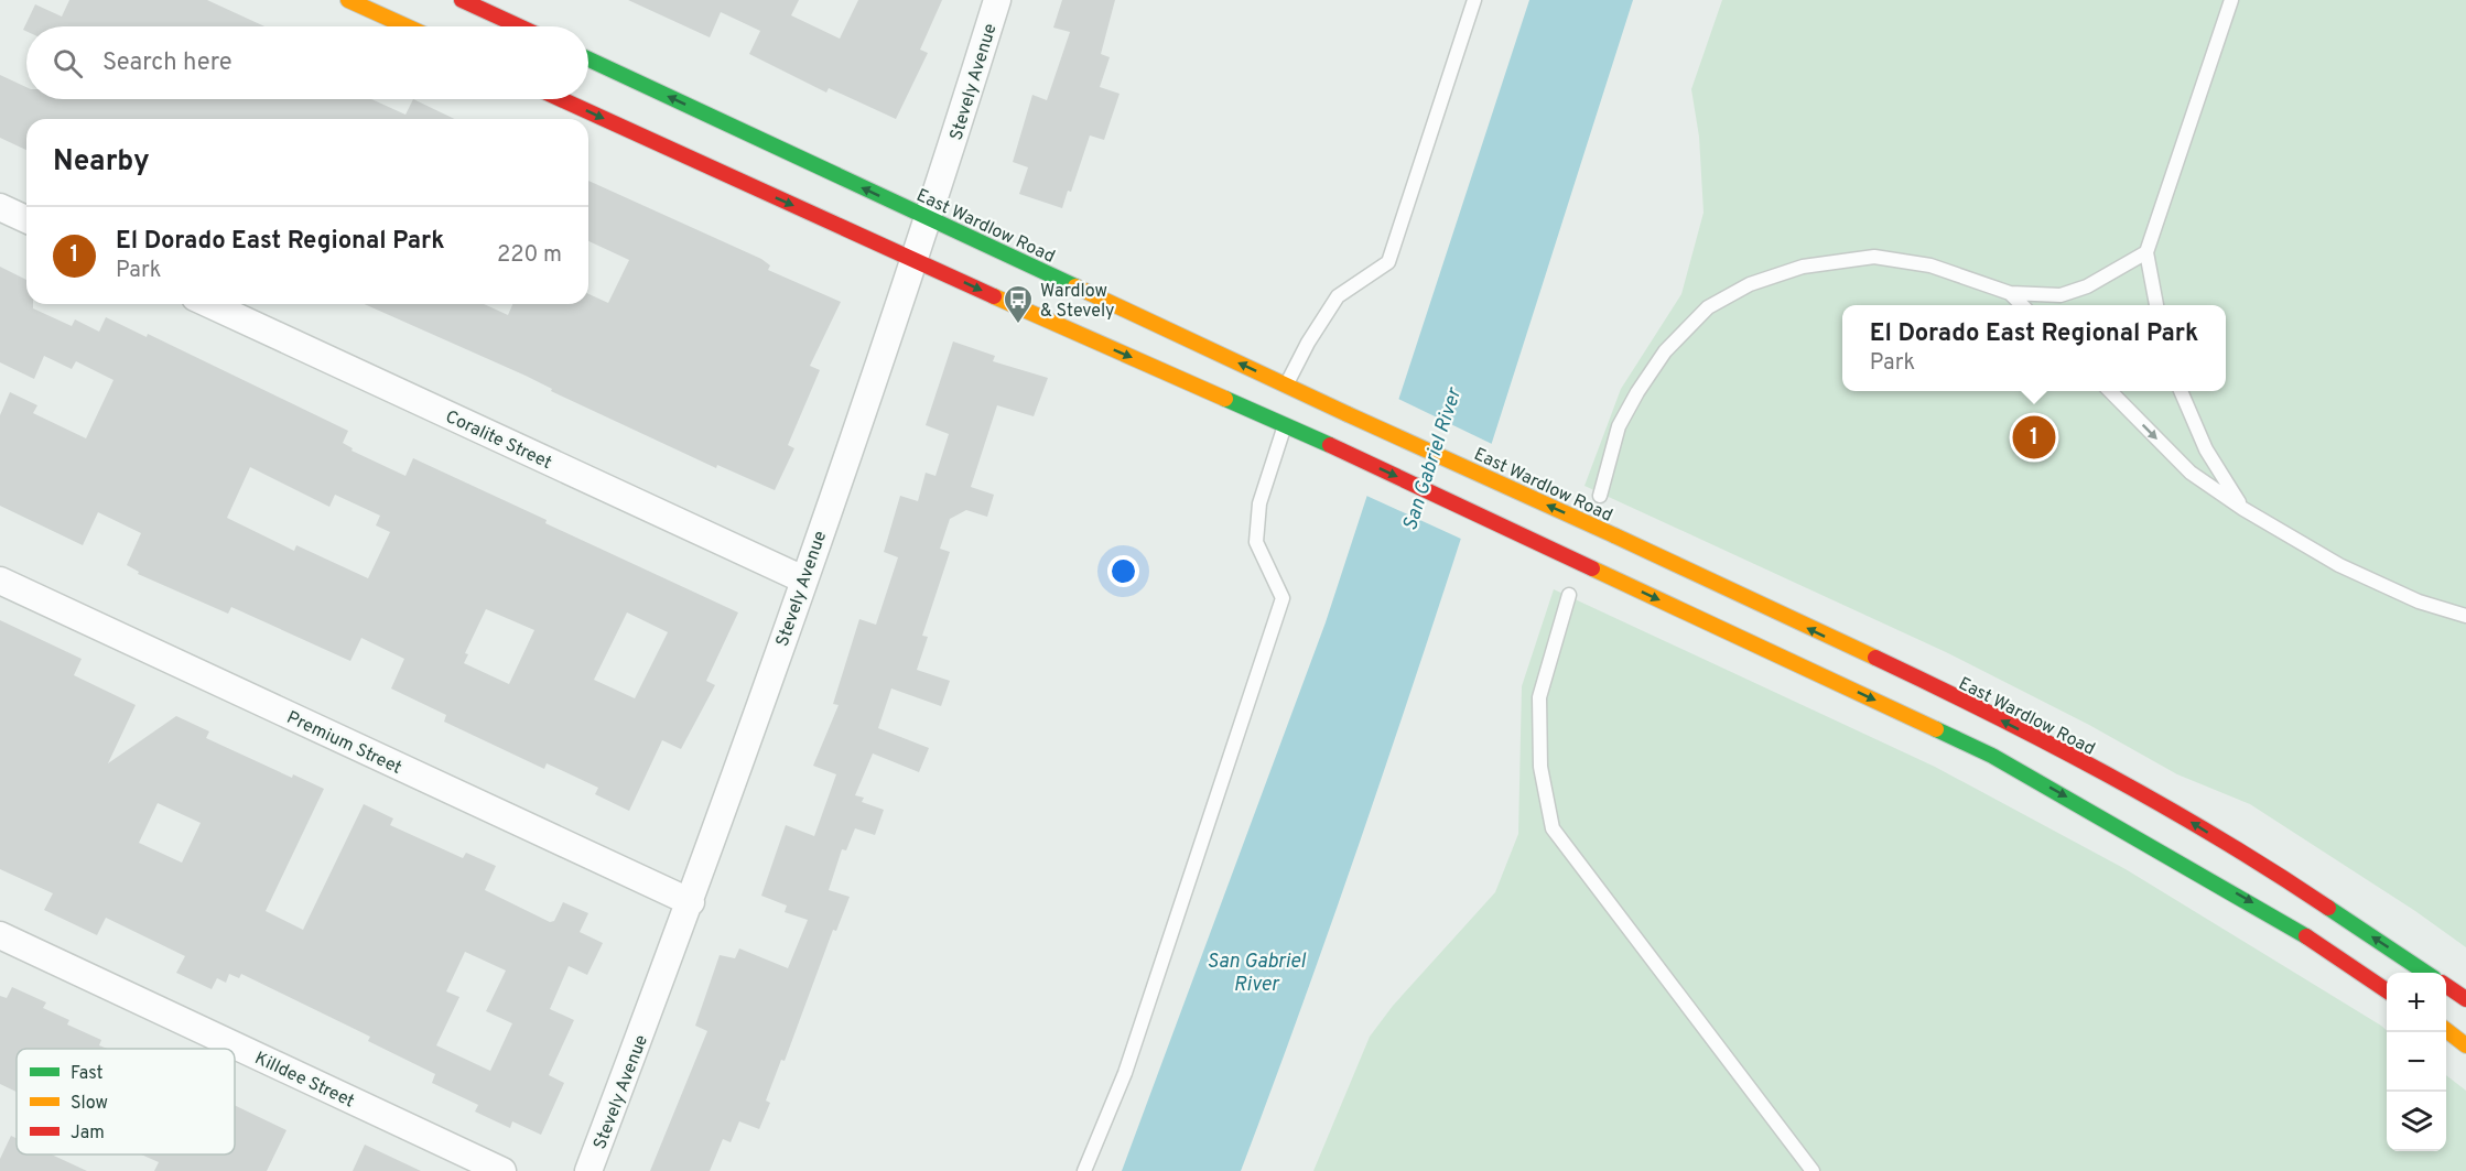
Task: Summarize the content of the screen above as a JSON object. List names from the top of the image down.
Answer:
{
  "streets": {
    "main road": ["East Wardlow Road"],
    "street": [
      "Stevely Avenue",
      "Coralite Street",
      "Premium Street",
      "Killdee Street"
    ]
  },
  "crossings": [
    ["Stevely Avenue", "East Wardlow Road"],
    ["Stevely Avenue", "Coralite Street"],
    ["Stevely Avenue", "Premium Street"]
  ],
  "water": ["San Gabriel River"],
  "places": {
    "bus stop": ["Wardlow & Stevely"]
  },
  "legend": ["Fast", "Slow", "Jam"],
  "page": {
    "search": "Search here",
    "heading": "Nearby",
    "list": [
      {
        "mark": "1",
        "name": "El Dorado East Regional Park",
        "note": "Park",
        "value": "220 m"
      }
    ],
    "popup": ["El Dorado East Regional Park", "Park"],
    "pins": "1",
    "map_buttons": ["+", "−"]
  }
}
